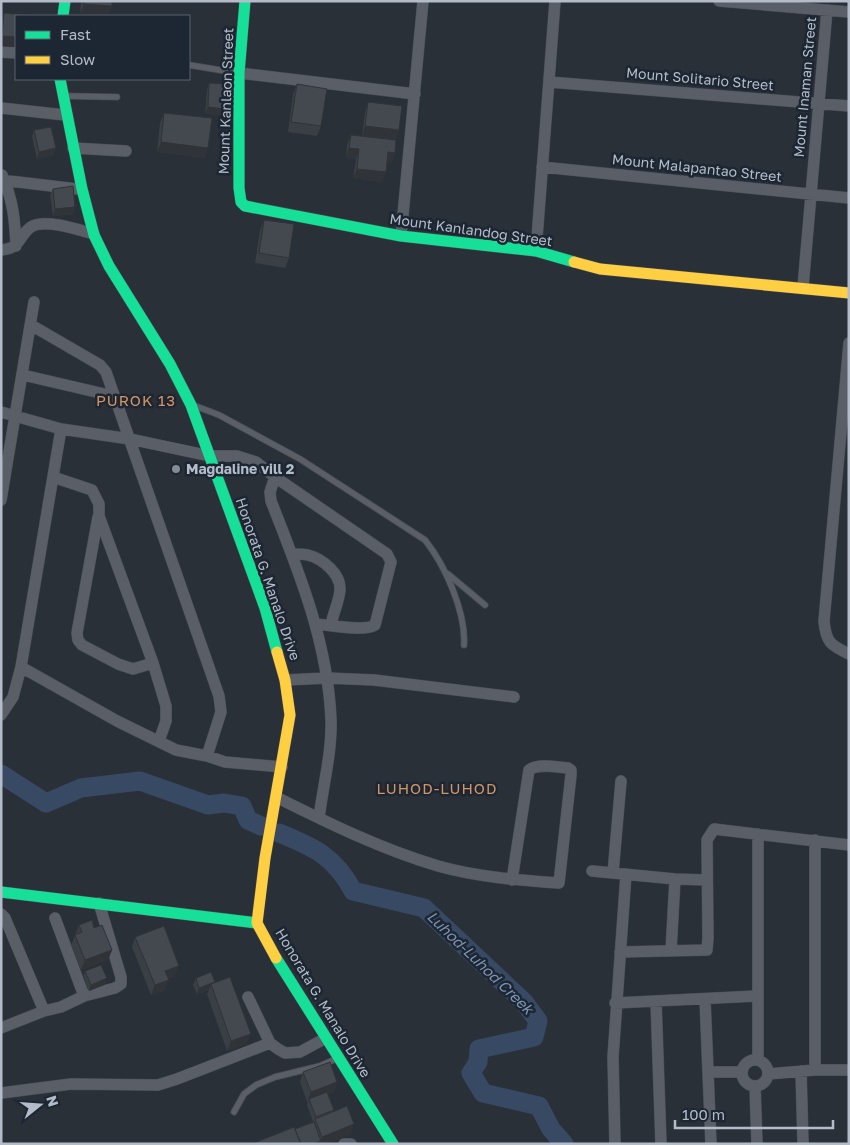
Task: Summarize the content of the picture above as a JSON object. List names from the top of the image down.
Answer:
{
  "streets": {
    "street": [
      "Mount Solitario Street",
      "Mount Inaman Street",
      "Mount Kanlaon Street",
      "Mount Malapantao Street",
      "Mount Kanlandog Street",
      "Honorata G. Manalo Drive"
    ]
  },
  "crossings": [
    ["Mount Solitario Street", "Mount Inaman Street"],
    ["Mount Inaman Street", "Mount Malapantao Street"],
    ["Mount Inaman Street", "Mount Kanlandog Street"],
    ["Mount Kanlaon Street", "Mount Kanlandog Street"]
  ],
  "districts": ["PUROK 13", "LUHOD-LUHOD"],
  "water": ["Luhod-Luhod Creek"],
  "places": ["Magdaline vill 2"],
  "legend": ["Fast", "Slow"],
  "scale_bar": "100 m",
  "north": "right"
}
